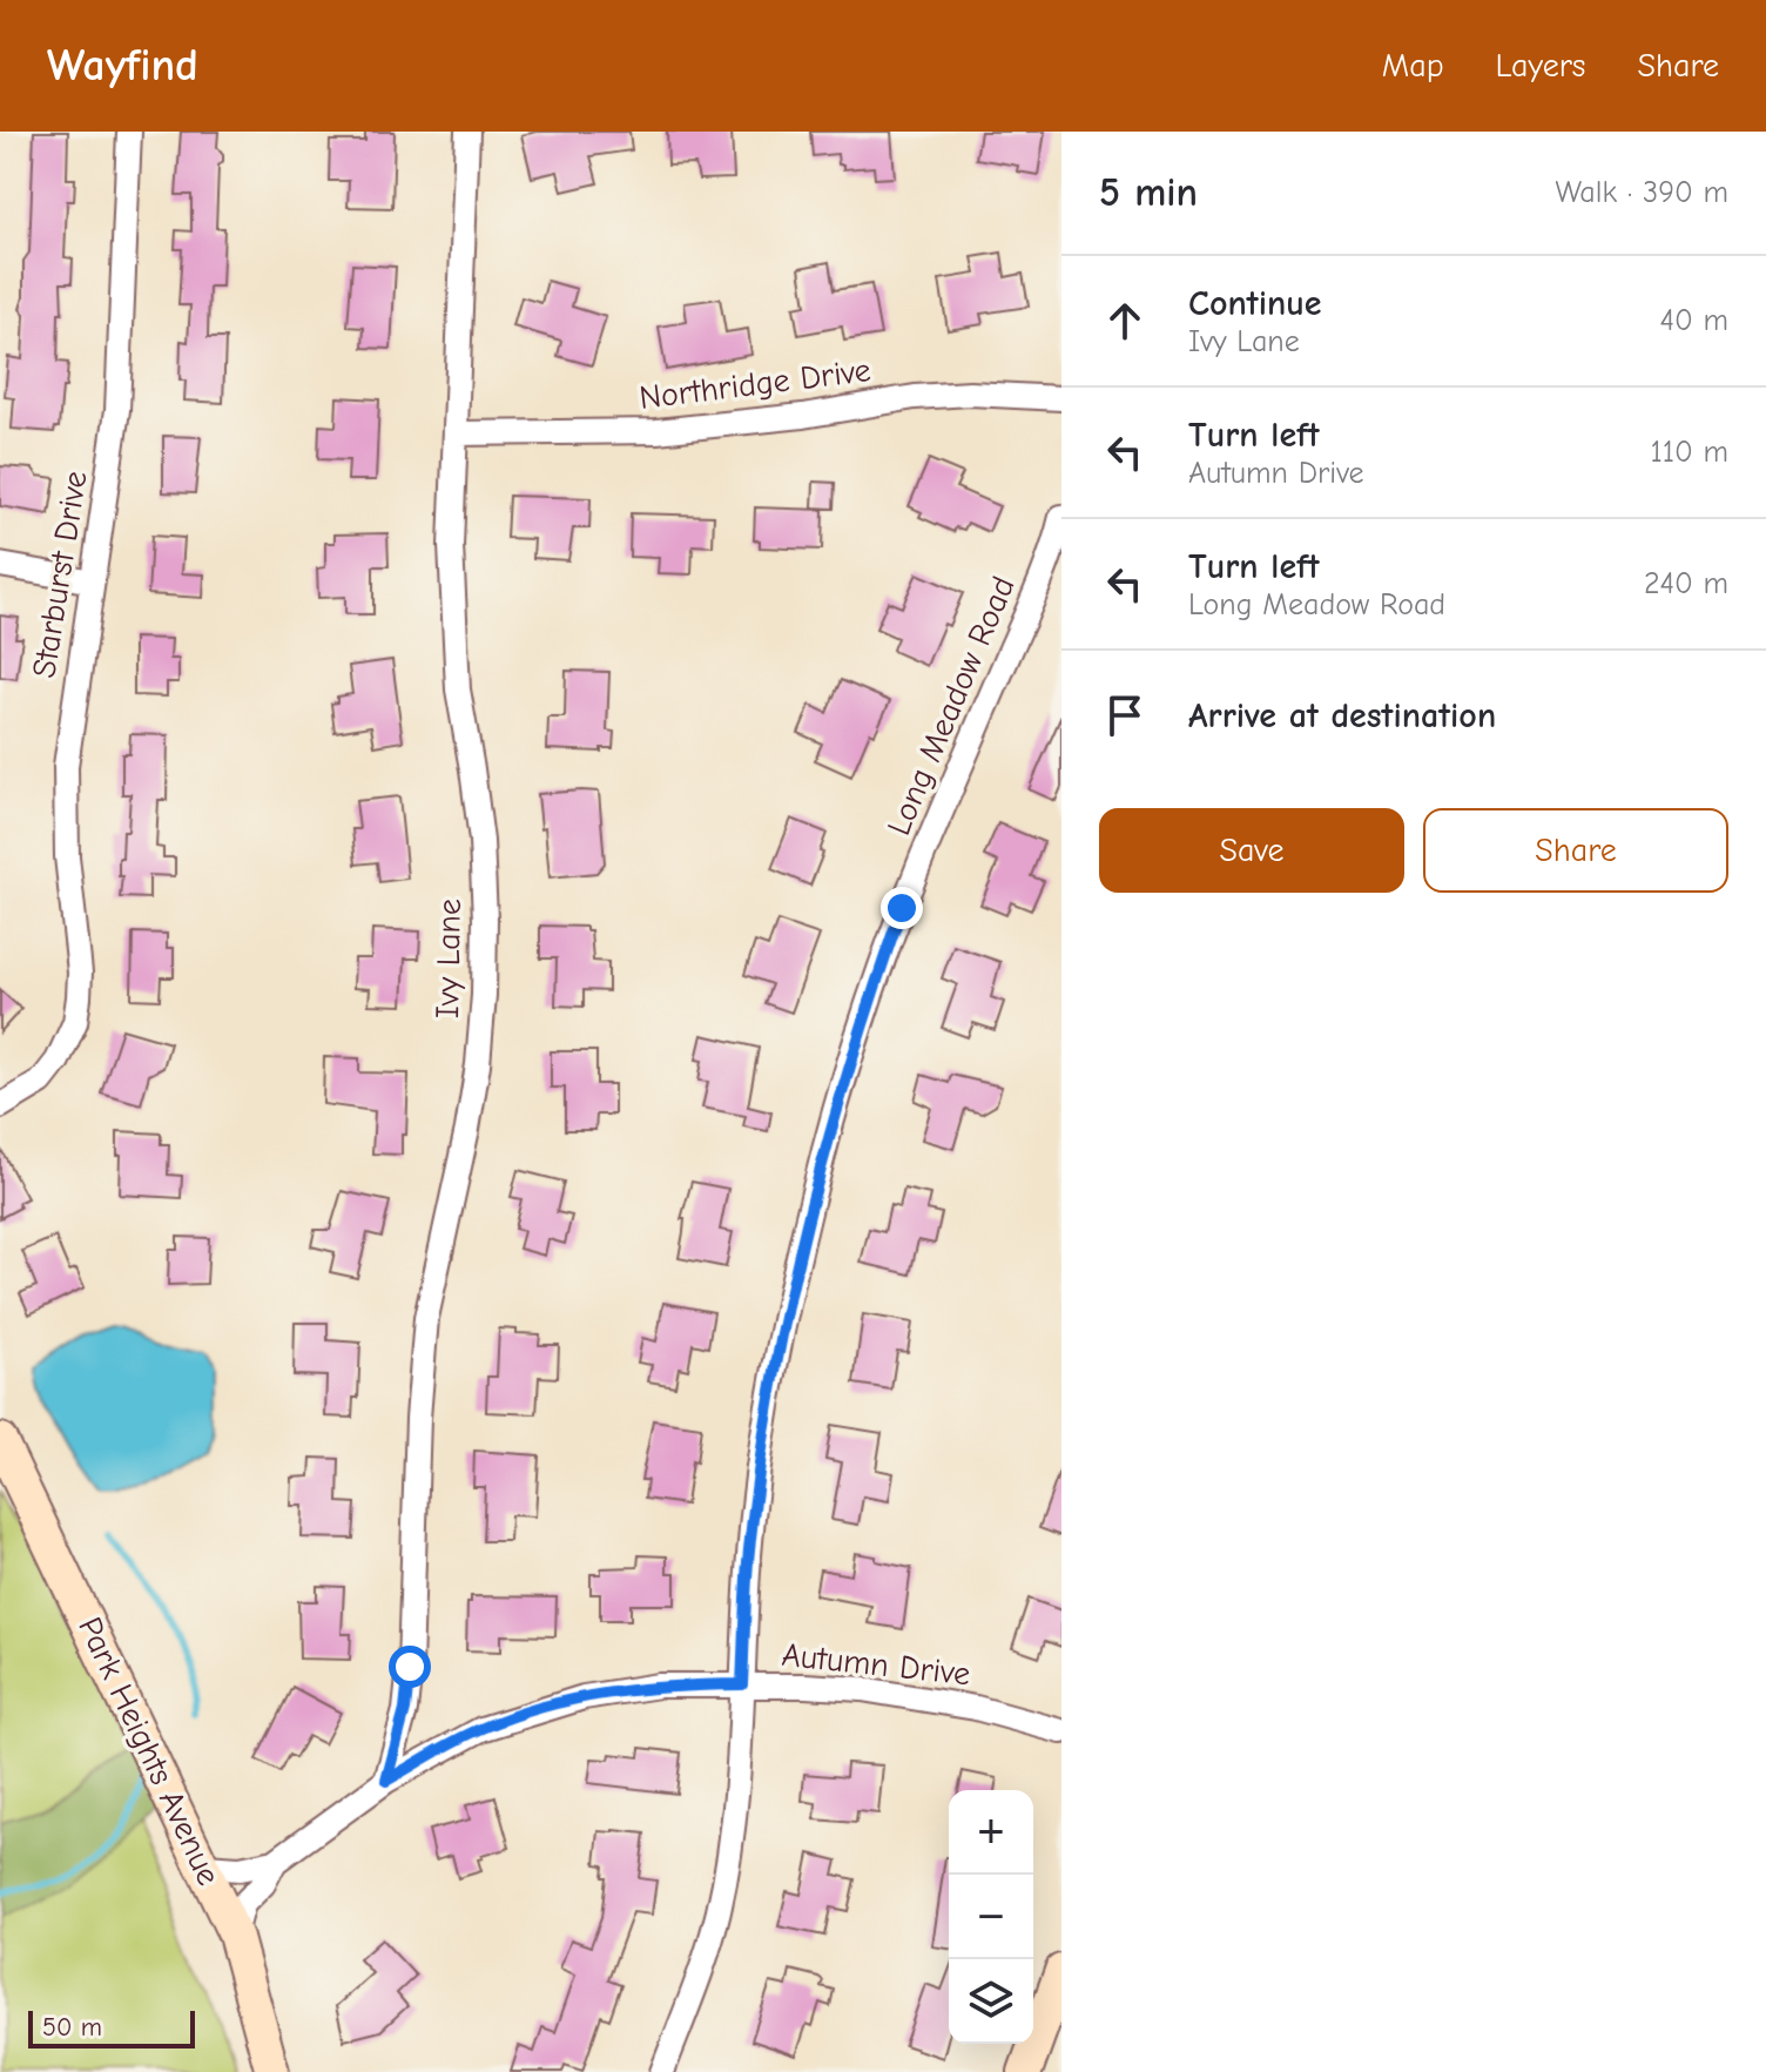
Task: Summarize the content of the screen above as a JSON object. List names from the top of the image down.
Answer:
{
  "streets": {
    "main road": ["Park Heights Avenue"],
    "street": [
      "Northridge Drive",
      "Starburst Drive",
      "Long Meadow Road",
      "Ivy Lane",
      "Autumn Drive"
    ]
  },
  "crossings": [
    ["Northridge Drive", "Ivy Lane"],
    ["Long Meadow Road", "Autumn Drive"],
    ["Ivy Lane", "Autumn Drive"],
    ["Autumn Drive", "Park Heights Avenue"]
  ],
  "scale_bar": "50 m",
  "page": {
    "header": "Wayfind",
    "nav": ["Map", "Layers", "Share"],
    "heading": ["5 min", "Walk · 390 m"],
    "list": [
      ["Continue", "Ivy Lane", "40 m"],
      ["Turn left", "Autumn Drive", "110 m"],
      ["Turn left", "Long Meadow Road", "240 m"],
      "Arrive at destination"
    ],
    "buttons": ["Save", "Share"],
    "map_buttons": ["+", "−"],
    "scale": "50 m"
  }
}
